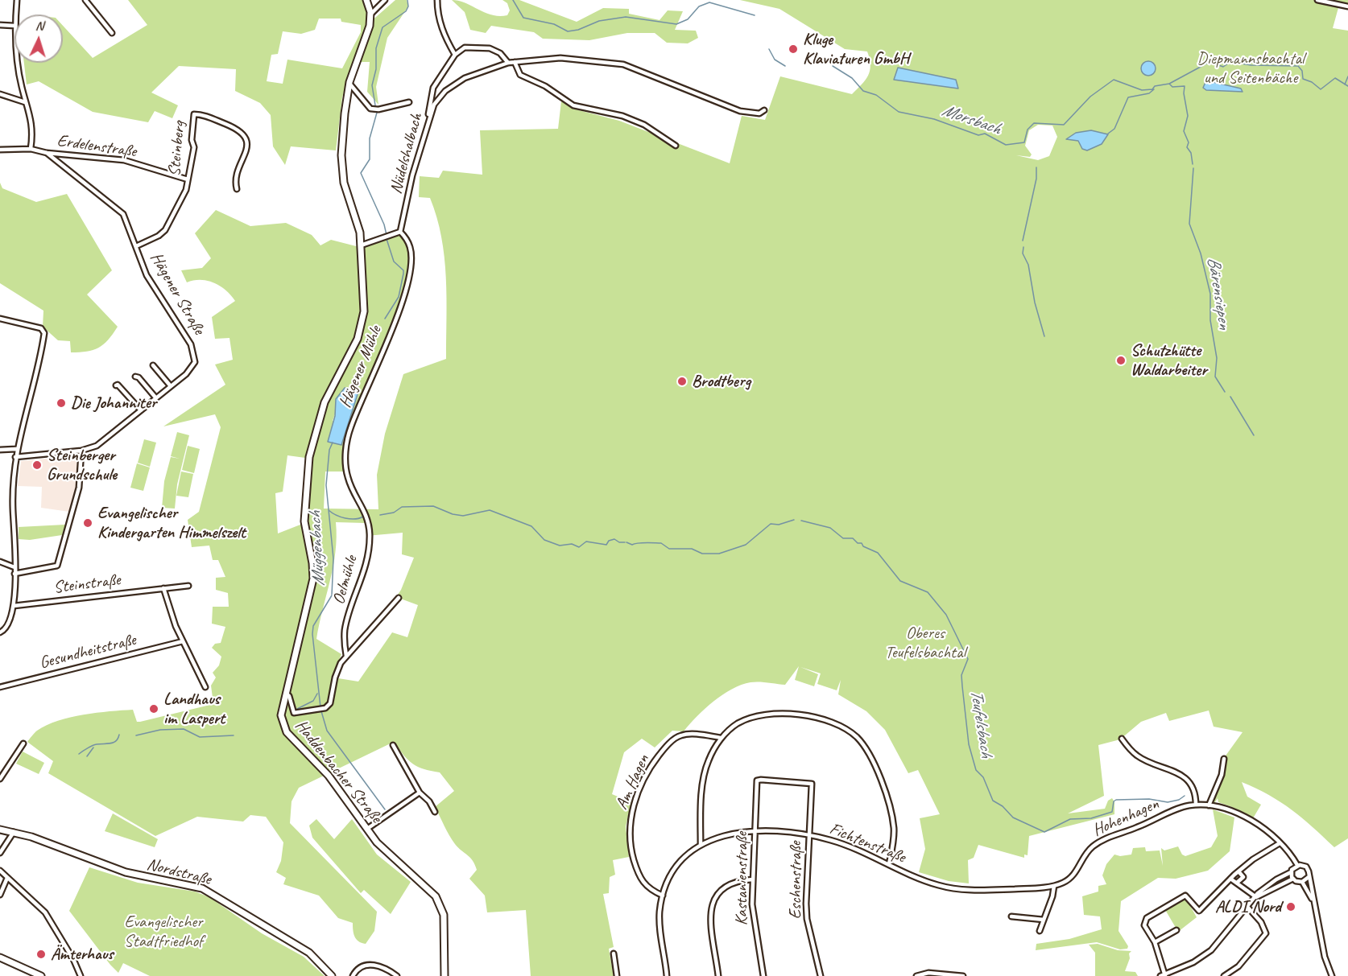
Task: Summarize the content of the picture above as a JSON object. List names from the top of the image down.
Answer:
{
  "streets": {
    "main road": ["Haddenbacher Straße", "Nordstraße"],
    "street": [
      "Erdelenstraße",
      "Steinberg",
      "Nüdelshalbach",
      "Hägener Straße",
      "Hägener Mühle",
      "Oelmühle",
      "Steinstraße",
      "Gesundheitstraße",
      "Am Hagen",
      "Hohenhagen",
      "Fichtenstraße",
      "Kastanienstraße",
      "Eschenstraße"
    ]
  },
  "crossings": [
    ["Erdelenstraße", "Steinberg"],
    ["Erdelenstraße", "Hägener Straße"],
    ["Steinberg", "Hägener Straße"],
    ["Nüdelshalbach", "Hägener Mühle"],
    ["Hägener Mühle", "Oelmühle"],
    ["Am Hagen", "Fichtenstraße"],
    ["Hohenhagen", "Fichtenstraße"],
    ["Fichtenstraße", "Kastanienstraße"],
    ["Fichtenstraße", "Eschenstraße"],
    ["Kastanienstraße", "Eschenstraße"]
  ],
  "water": [
    "Morsbach",
    "Bärensiepen",
    "Müggenbach",
    "Teufelsbach"
  ],
  "parks": ["Diepmannsbachtal und Seitenbäche", "Oberes Teufelsbachtal", "Evangelischer Stadtfriedhof"],
  "places": [
    "Kluge Klaviaturen GmbH",
    "Schutzhütte Waldarbeiter",
    "Brodtberg",
    "Die Johanniter",
    "Steinberger Grundschule",
    "Evangelischer Kindergarten Himmelszelt",
    "Landhaus im Laspert",
    "ALDI Nord",
    "Ämterhaus"
  ],
  "north": "top"
}
